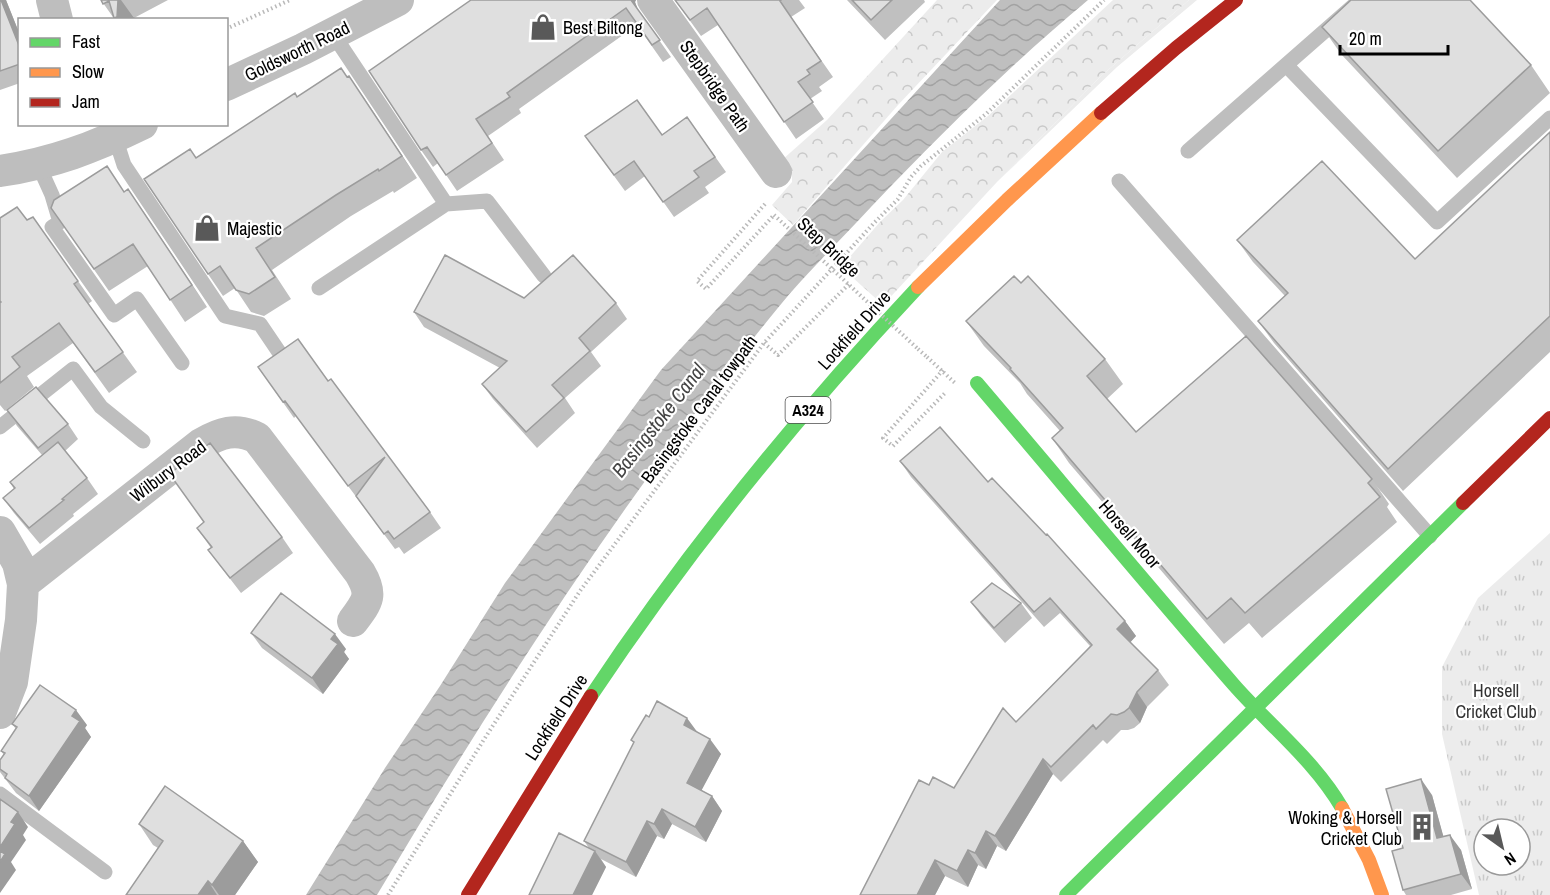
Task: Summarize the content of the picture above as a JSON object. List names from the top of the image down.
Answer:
{
  "streets": {
    "street": [
      "Goldsworth Road",
      "Stepbridge Path",
      "Lockfield Drive",
      "A324",
      "Wilbury Road",
      "Horsell Moor"
    ],
    "path": ["Step Bridge", "Basingstoke Canal towpath"]
  },
  "water": ["Basingstoke Canal"],
  "parks": ["Horsell Cricket Club"],
  "places": {
    "shop": ["Best Biltong", "Majestic"],
    "building": ["Woking & Horsell Cricket Club"]
  },
  "legend": ["Fast", "Slow", "Jam"],
  "scale_bar": "20 m",
  "north": "bottom right"
}
